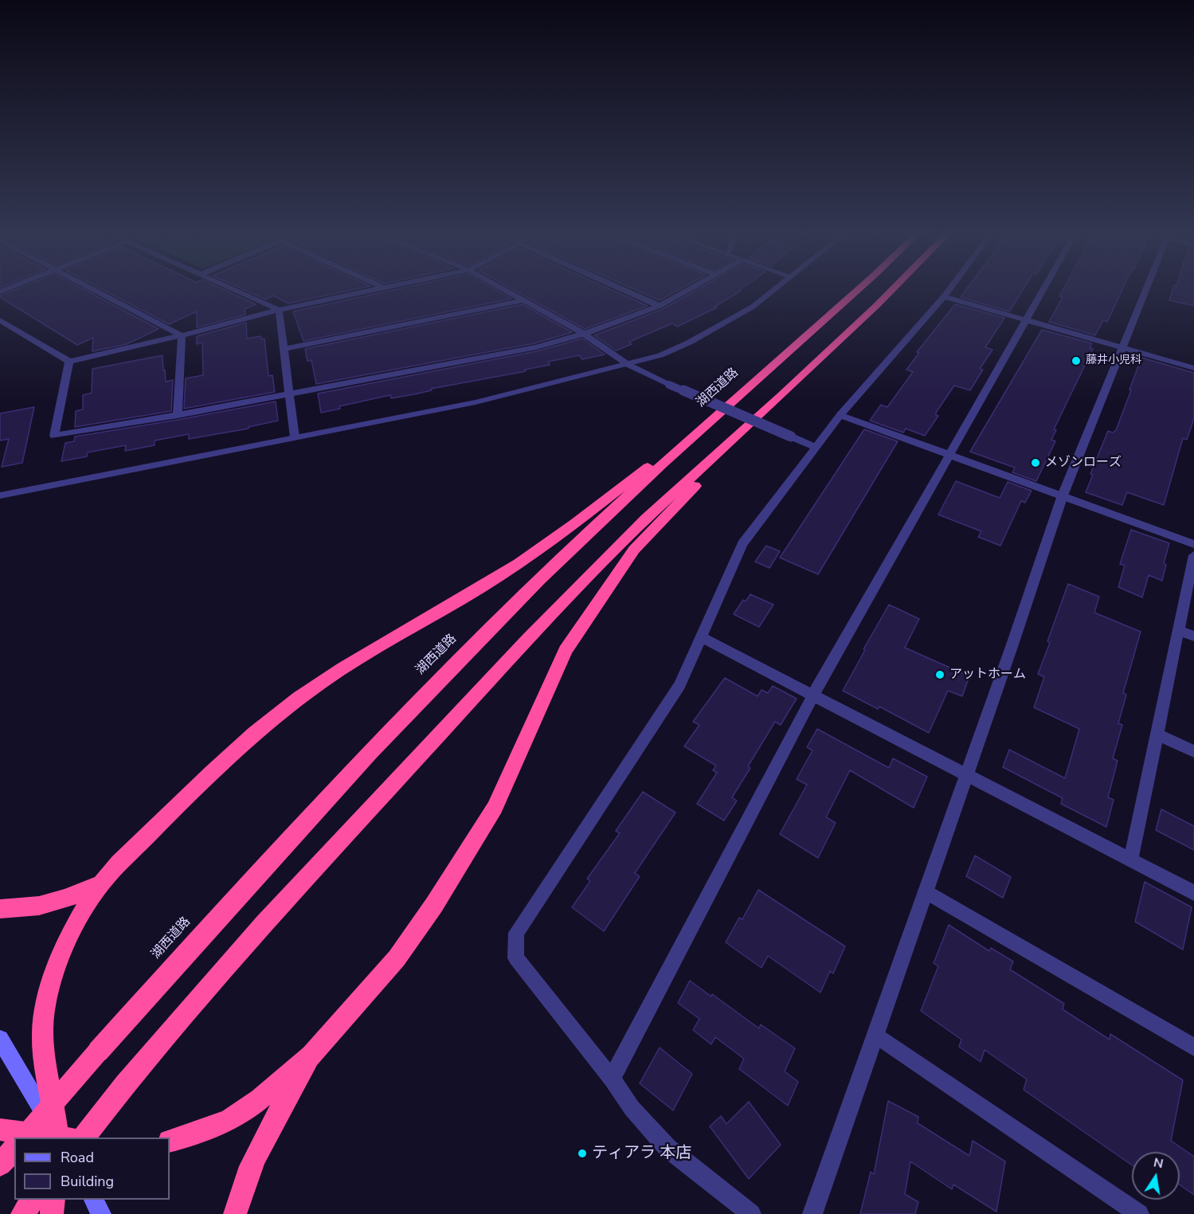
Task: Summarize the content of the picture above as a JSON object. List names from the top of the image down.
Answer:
{
  "streets": {
    "highway": ["湖西道路"]
  },
  "places": [
    "藤井小児科",
    "メゾンローズ",
    "アットホーム",
    "ティアラ 本店"
  ],
  "legend": ["Road", "Building"],
  "north": "top"
}
